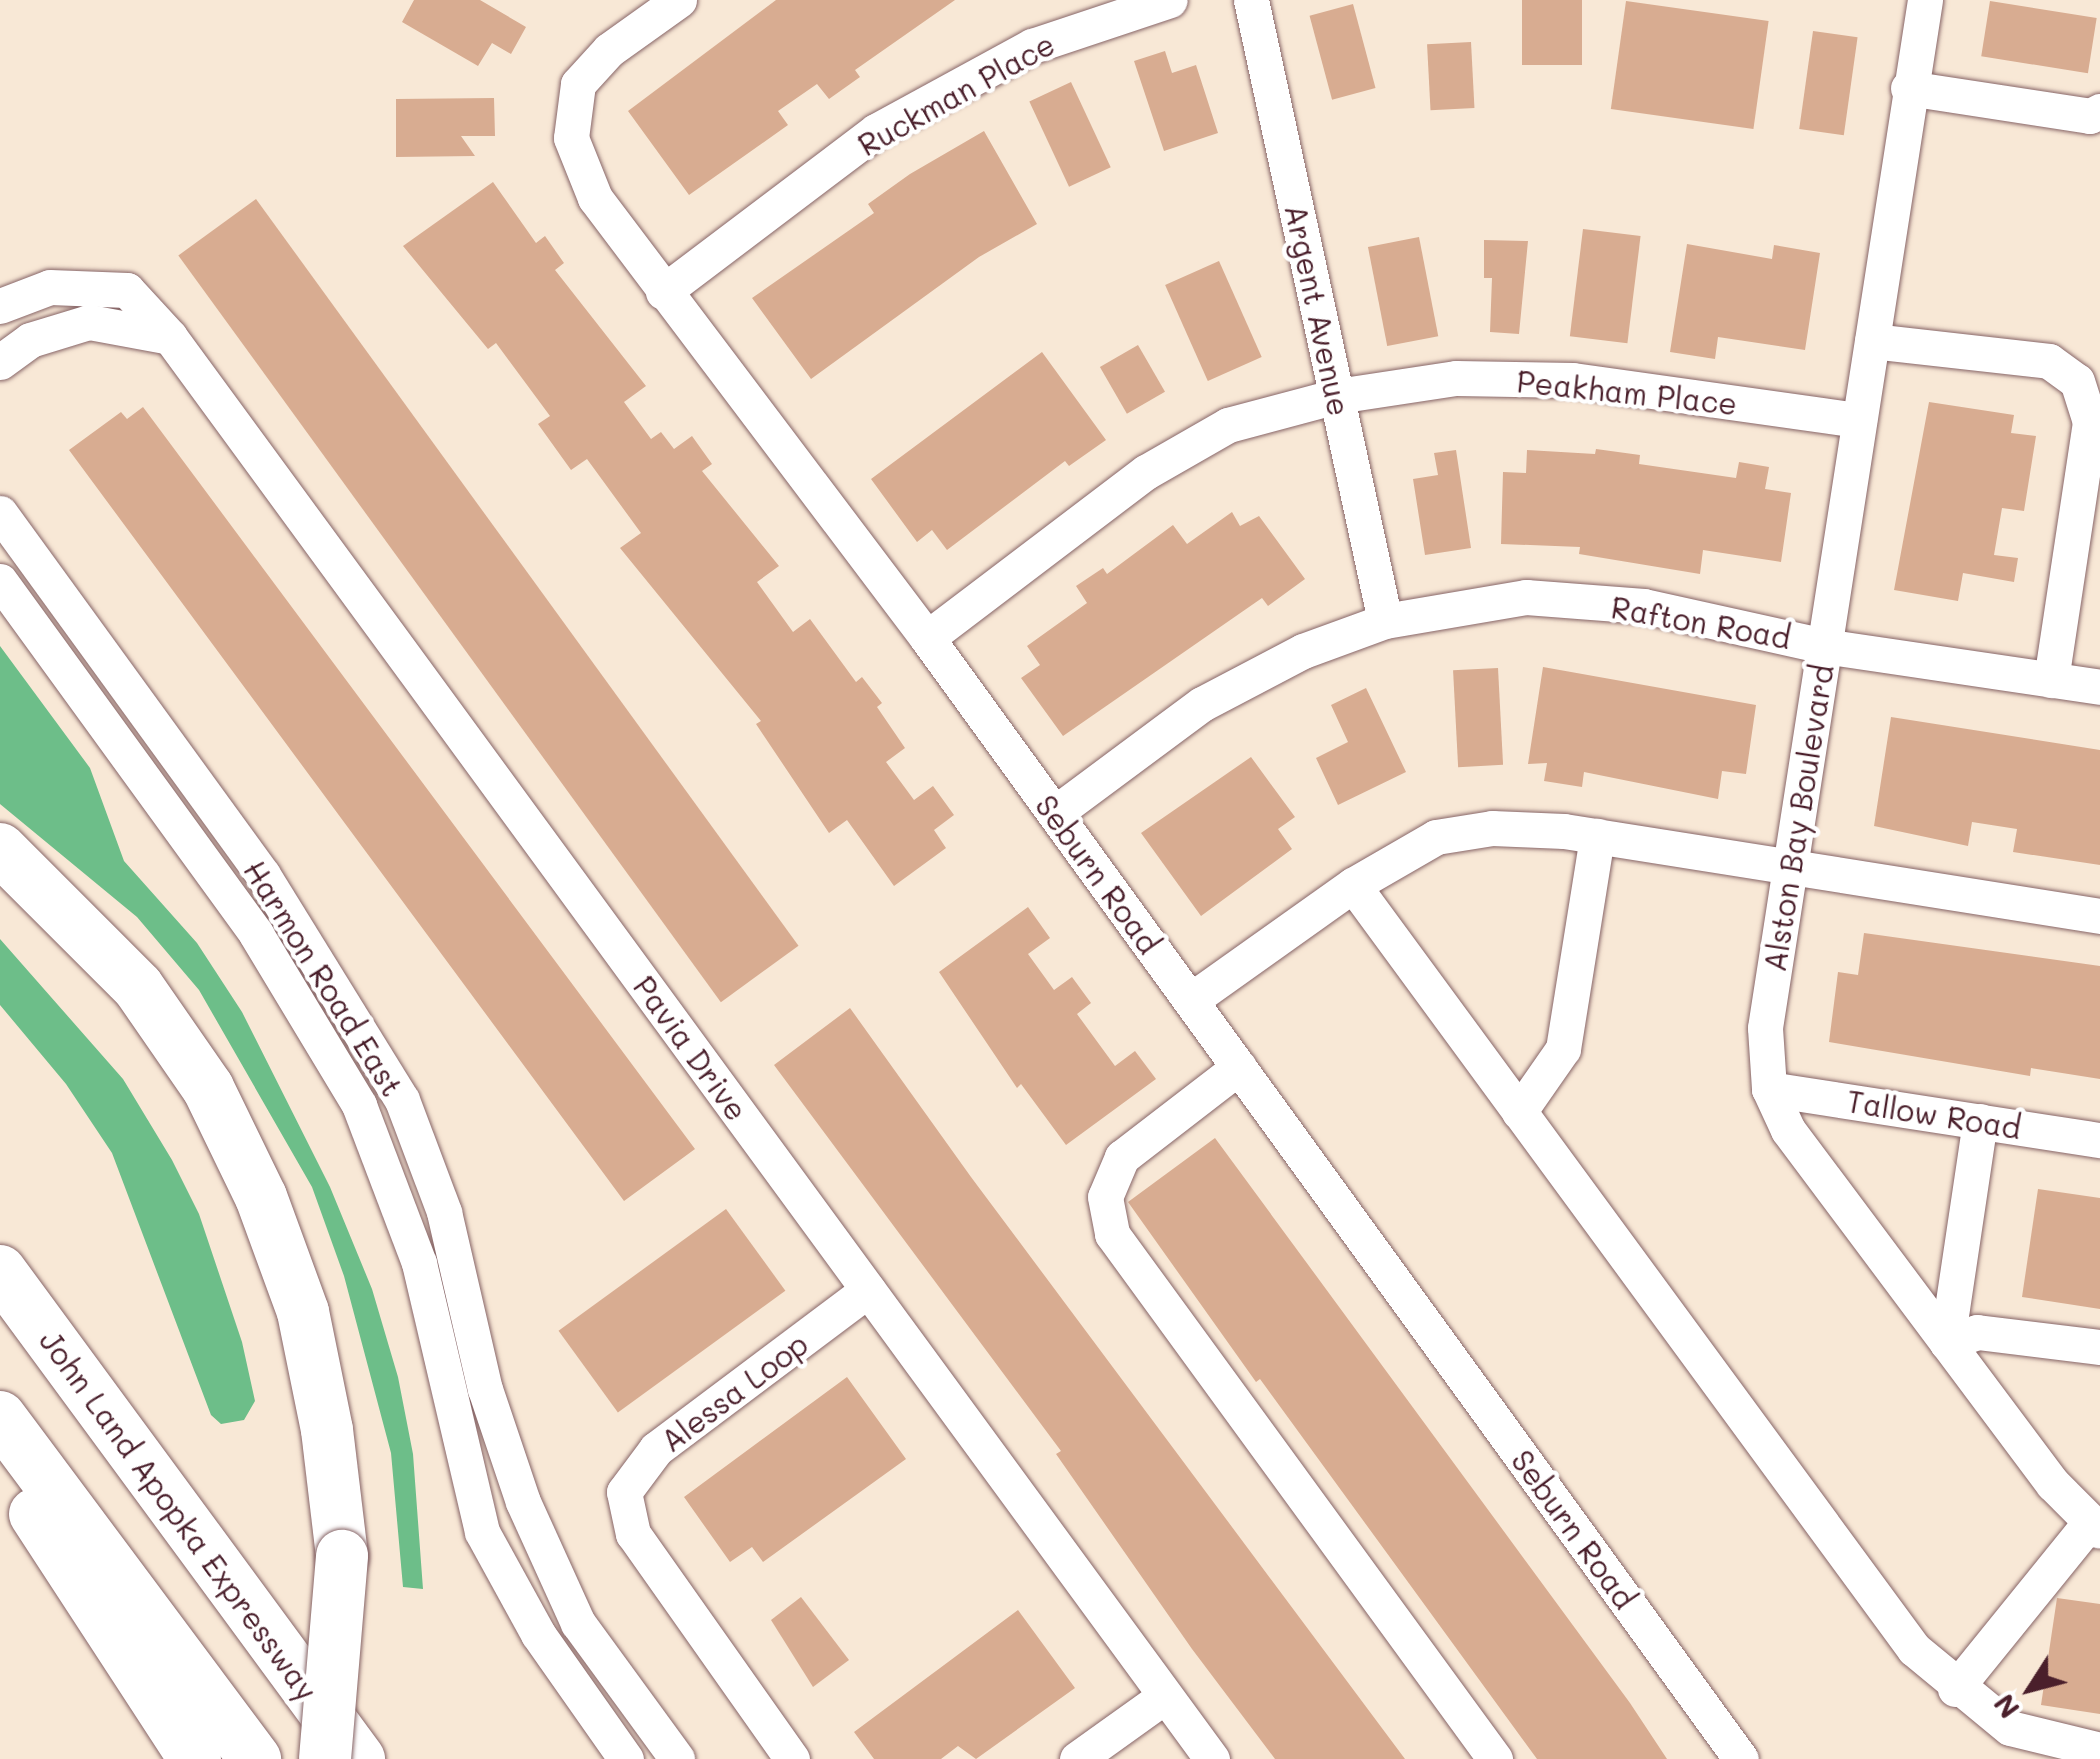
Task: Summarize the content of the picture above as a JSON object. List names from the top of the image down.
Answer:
{
  "streets": {
    "highway": ["John Land Apopka Expressway"],
    "street": [
      "Ruckman Place",
      "Argent Avenue",
      "Peakham Place",
      "Rafton Road",
      "Alston Bay Boulevard",
      "Seburn Road",
      "Harmon Road East",
      "Pavia Drive",
      "Tallow Road",
      "Alessa Loop"
    ]
  },
  "crossings": [
    ["Ruckman Place", "Seburn Road"],
    ["Argent Avenue", "Peakham Place"],
    ["Argent Avenue", "Rafton Road"],
    ["Peakham Place", "Alston Bay Boulevard"],
    ["Peakham Place", "Seburn Road"],
    ["Rafton Road", "Alston Bay Boulevard"],
    ["Rafton Road", "Seburn Road"],
    ["Alston Bay Boulevard", "Tallow Road"],
    ["Pavia Drive", "Alessa Loop"]
  ],
  "north": "bottom left"
}
